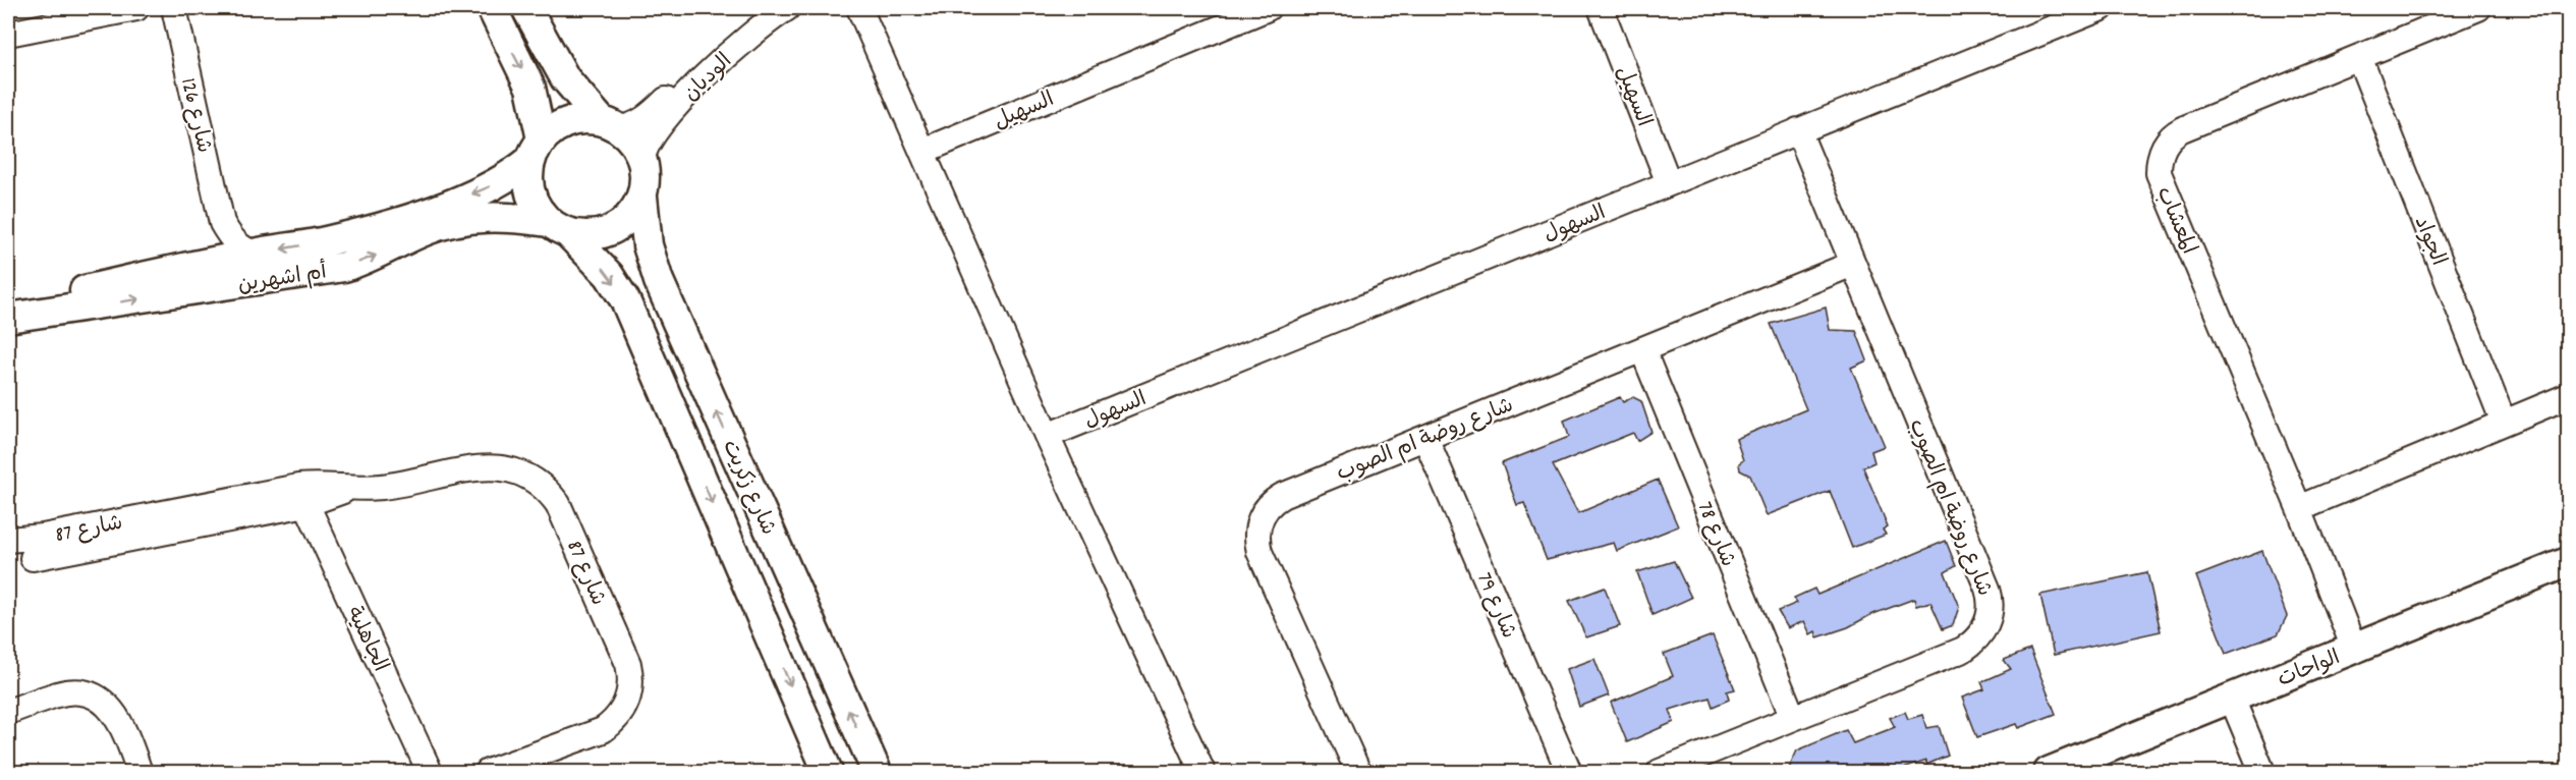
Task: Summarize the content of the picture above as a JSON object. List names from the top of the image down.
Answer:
{
  "streets": {
    "street": [
      "الوديان",
      "السهيل",
      "شارع 126",
      "المعشاب",
      "السهول",
      "الجواد",
      "أم اشهرين",
      "شارع روضة ام الصوب",
      "شارع زكريت",
      "شارع 87",
      "شارع 78",
      "شارع 79",
      "الجاهلية",
      "الواحات"
    ]
  },
  "crossings": [
    ["الوديان", "أم اشهرين"],
    ["الوديان", "شارع زكريت"],
    ["السهيل", "السهول"],
    ["شارع 126", "أم اشهرين"],
    ["المعشاب", "الجواد"],
    ["المعشاب", "الواحات"],
    ["السهول", "شارع روضة ام الصوب"],
    ["أم اشهرين", "شارع زكريت"],
    ["شارع روضة ام الصوب", "شارع 78"],
    ["شارع روضة ام الصوب", "شارع 79"],
    ["شارع 87", "الجاهلية"]
  ]
}
